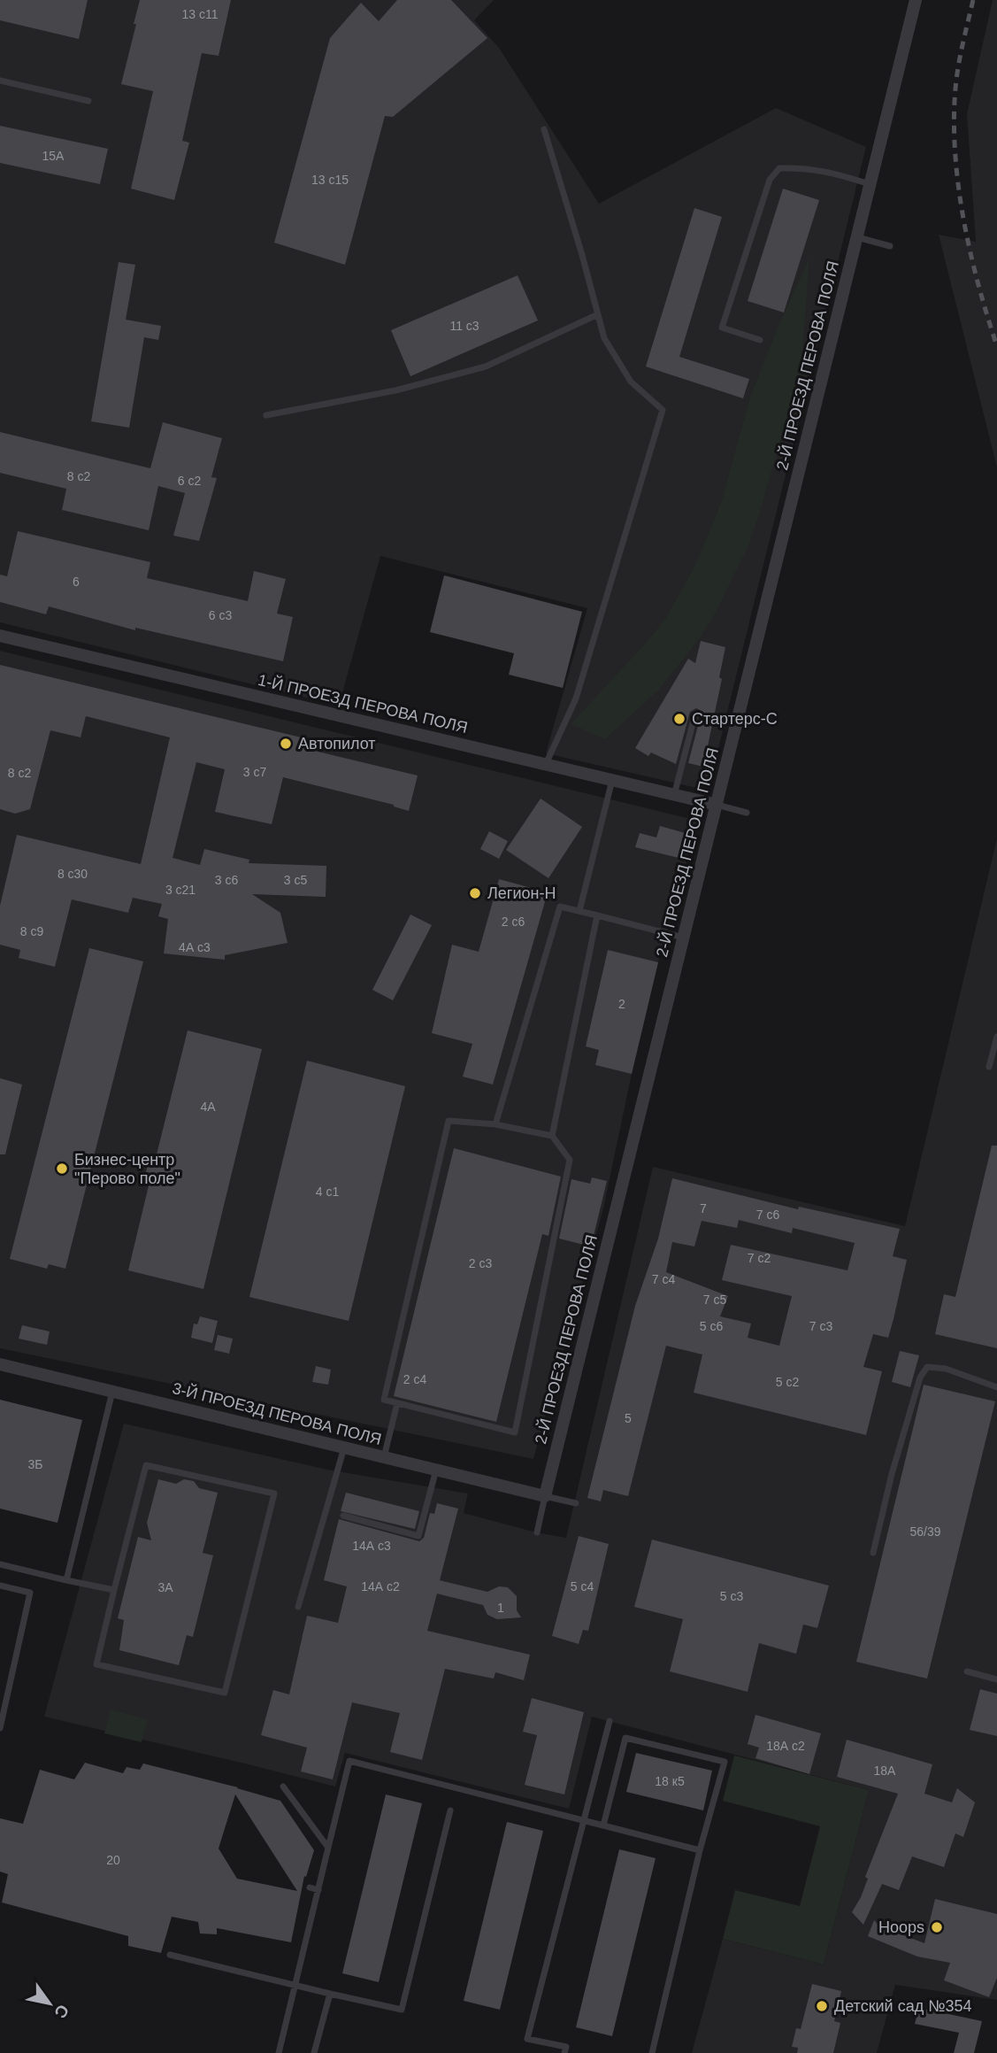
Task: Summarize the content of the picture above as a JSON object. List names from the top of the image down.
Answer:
{
  "streets": {
    "street": ["2-Й ПРОЕЗД ПЕРОВА ПОЛЯ", "1-Й ПРОЕЗД ПЕРОВА ПОЛЯ", "3-Й ПРОЕЗД ПЕРОВА ПОЛЯ"]
  },
  "crossings": [
    ["2-Й ПРОЕЗД ПЕРОВА ПОЛЯ", "1-Й ПРОЕЗД ПЕРОВА ПОЛЯ"],
    ["2-Й ПРОЕЗД ПЕРОВА ПОЛЯ", "3-Й ПРОЕЗД ПЕРОВА ПОЛЯ"]
  ],
  "places": [
    "Стартерс-С",
    "Автопилот",
    "Легион-Н",
    "Бизнес-центр \"Перово поле\"",
    "Hoops",
    "Детский сад №354"
  ],
  "house_numbers": [
    "13 с11",
    "15А",
    "13 с15",
    "11 с3",
    "8 с2",
    "6 с2",
    "6",
    "6 с3",
    "3 с7",
    "8 с2",
    "8 с30",
    "3 с6",
    "3 с5",
    "3 с21",
    "2 с6",
    "8 с9",
    "4А с3",
    "2",
    "4А",
    "4 с1",
    "7",
    "7 с6",
    "7 с2",
    "2 с3",
    "7 с4",
    "7 с5",
    "5 с6",
    "7 с3",
    "2 с4",
    "5 с2",
    "5",
    "3Б",
    "56/39",
    "14А с3",
    "14А с2",
    "5 с4",
    "3А",
    "5 с3",
    "1",
    "18А с2",
    "18А",
    "18 к5",
    "20"
  ],
  "north": "bottom right"
}
